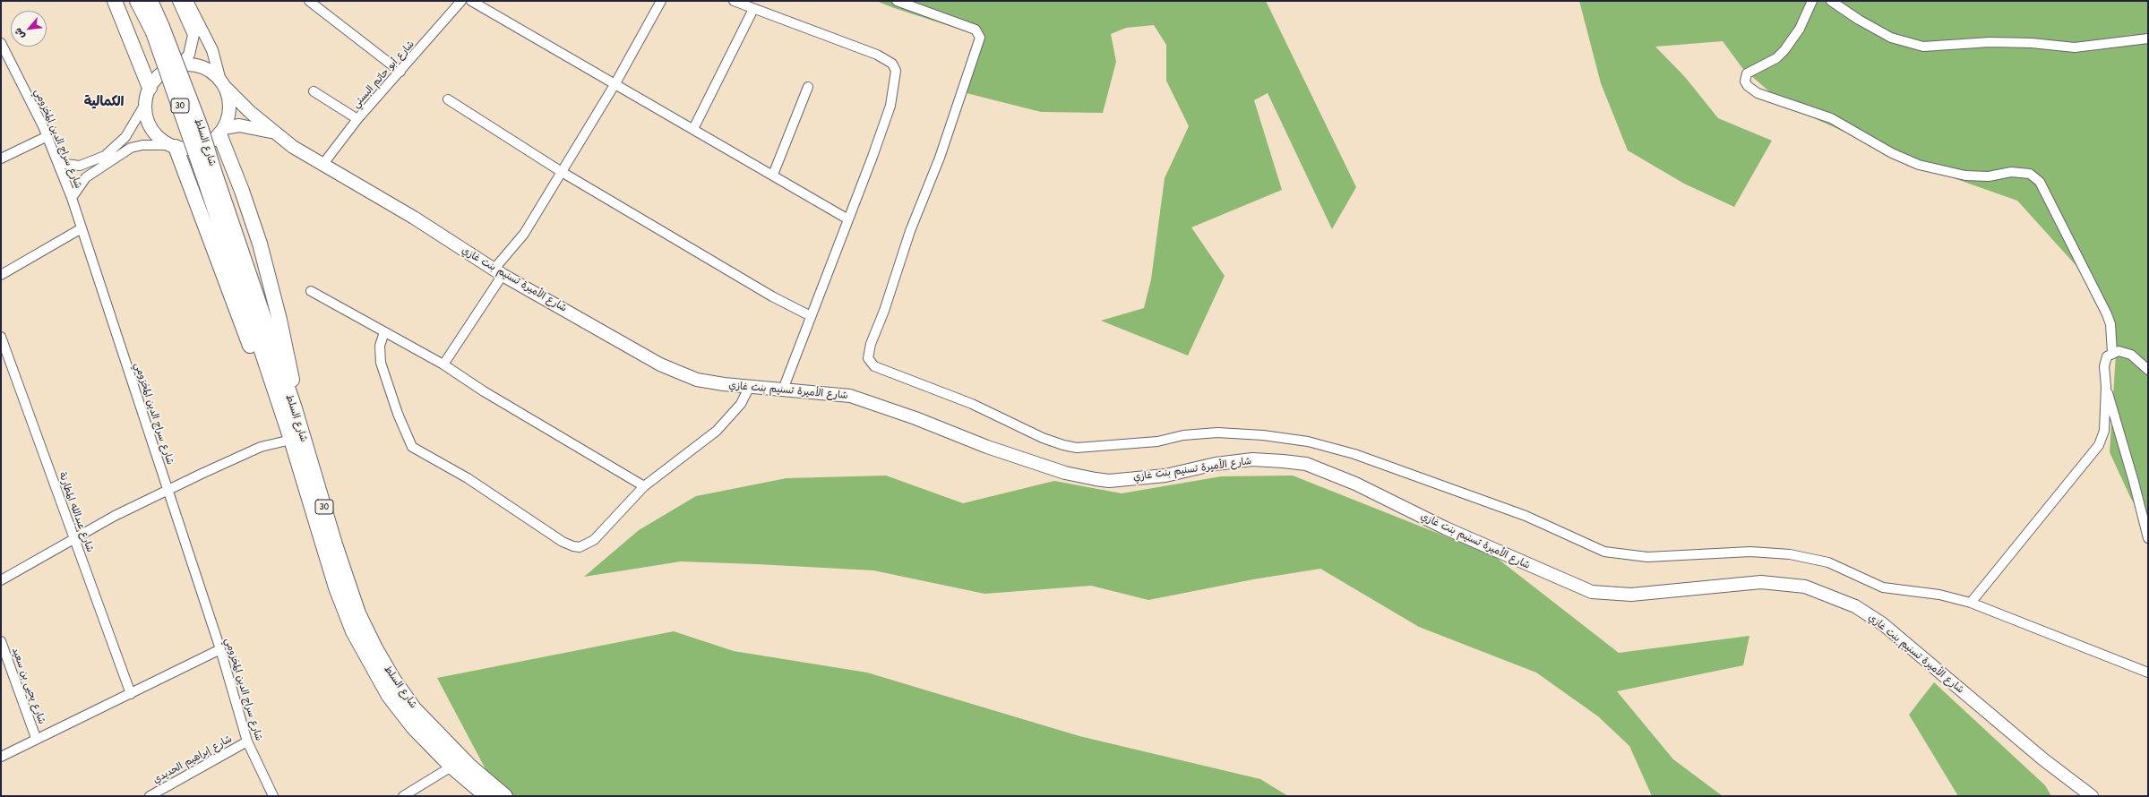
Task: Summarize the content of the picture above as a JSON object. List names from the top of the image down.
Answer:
{
  "streets": {
    "main road": ["30", "شارع السلط", "شارع الأميرة تسنيم بنت غازي"],
    "street": [
      "شارع أبو حاتم البستي",
      "شارع سراج الدين المخزومي",
      "شارع عبدالله المطارنة",
      "شارع يحيى بن سعيد",
      "شارع إبراهيم الحديدي"
    ]
  },
  "crossings": [
    ["شارع أبو حاتم البستي", "شارع الأميرة تسنيم بنت غازي"],
    ["شارع سراج الدين المخزومي", "شارع إبراهيم الحديدي"]
  ],
  "districts": ["الكمالية"],
  "north": "bottom left"
}
